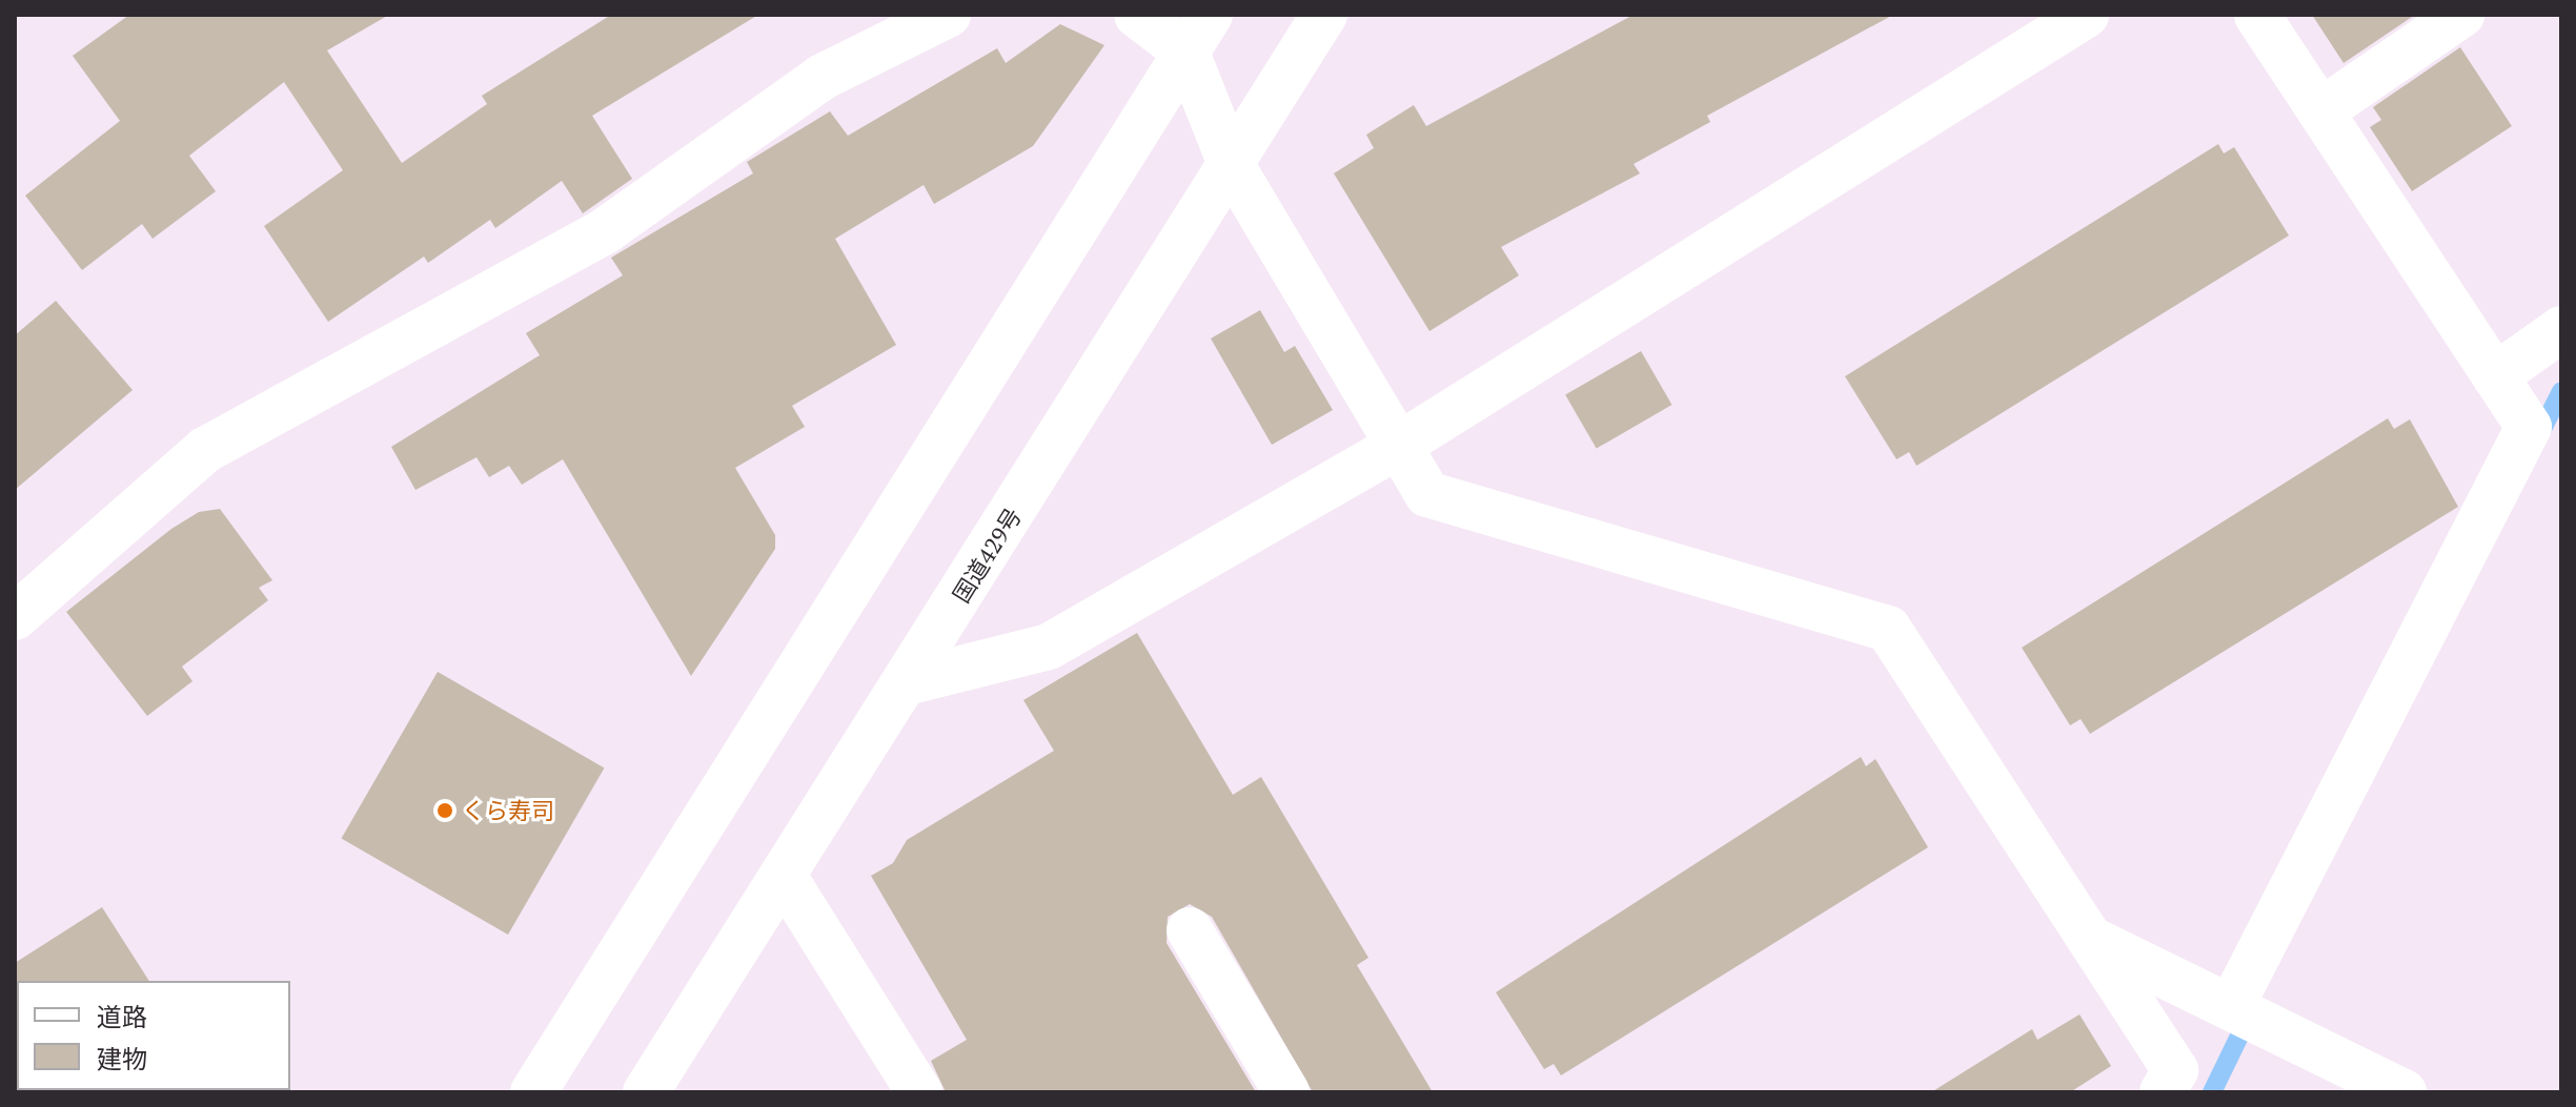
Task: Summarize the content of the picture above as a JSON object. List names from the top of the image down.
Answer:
{
  "streets": {
    "main road": ["国道429号"]
  },
  "places": ["くら寿司"],
  "legend": ["道路", "建物"]
}
